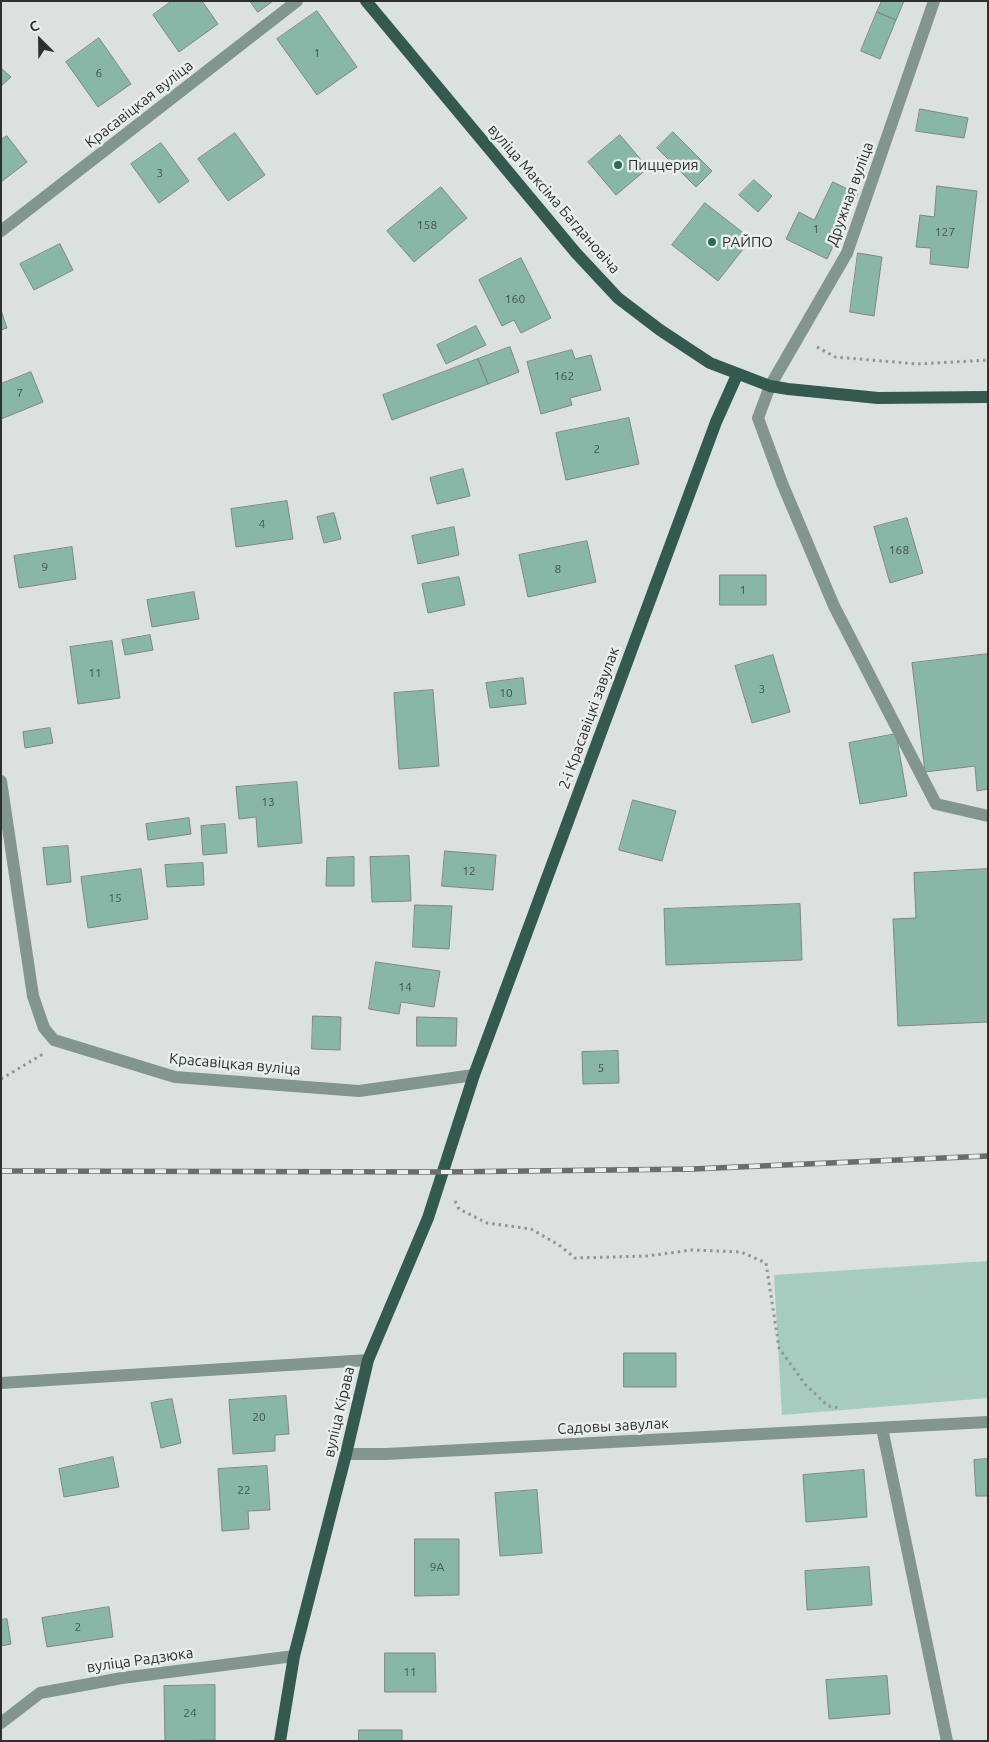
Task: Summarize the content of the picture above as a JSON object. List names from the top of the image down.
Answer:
{
  "streets": {
    "main road": ["вуліца Максіма Багдановіча", "2-і Красавіцкі завулак", "вуліца Кірава"],
    "street": [
      "Красавіцкая вуліца",
      "Дружная вуліца",
      "Садовы завулак",
      "вуліца Радзюка"
    ]
  },
  "crossings": [
    ["Красавіцкая вуліца", "2-і Красавіцкі завулак"],
    ["Дружная вуліца", "вуліца Максіма Багдановіча"],
    ["вуліца Максіма Багдановіча", "2-і Красавіцкі завулак"],
    ["2-і Красавіцкі завулак", "вуліца Кірава"],
    ["вуліца Кірава", "Садовы завулак"],
    ["вуліца Кірава", "вуліца Радзюка"]
  ],
  "places": ["Пиццерия", "РАЙПО"],
  "house_numbers": [
    "1",
    "6",
    "3",
    "158",
    "1",
    "127",
    "160",
    "162",
    "7",
    "2",
    "4",
    "168",
    "9",
    "8",
    "1",
    "11",
    "3",
    "10",
    "13",
    "12",
    "15",
    "14",
    "5",
    "20",
    "22",
    "9А",
    "2",
    "11",
    "24"
  ],
  "north": "top left"
}
